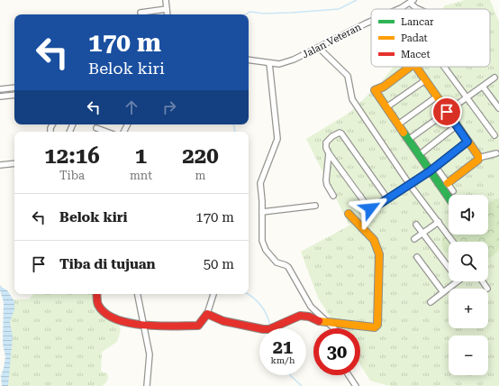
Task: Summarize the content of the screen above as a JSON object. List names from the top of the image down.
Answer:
{
  "streets": {
    "street": ["Jalan Veteran"]
  },
  "legend": ["Lancar", "Padat", "Macet"],
  "page": {
    "turn": ["170 m", "Belok kiri"],
    "eta": [
      "12:16",
      "Tiba",
      "1",
      "mnt",
      "220",
      "m"
    ],
    "list": [
      {
        "name": "Belok kiri",
        "value": "170 m"
      },
      {
        "name": "Tiba di tujuan",
        "value": "50 m"
      }
    ],
    "map_buttons": ["+", "−"],
    "speed": "21 km/h",
    "limit": "30"
  }
}
